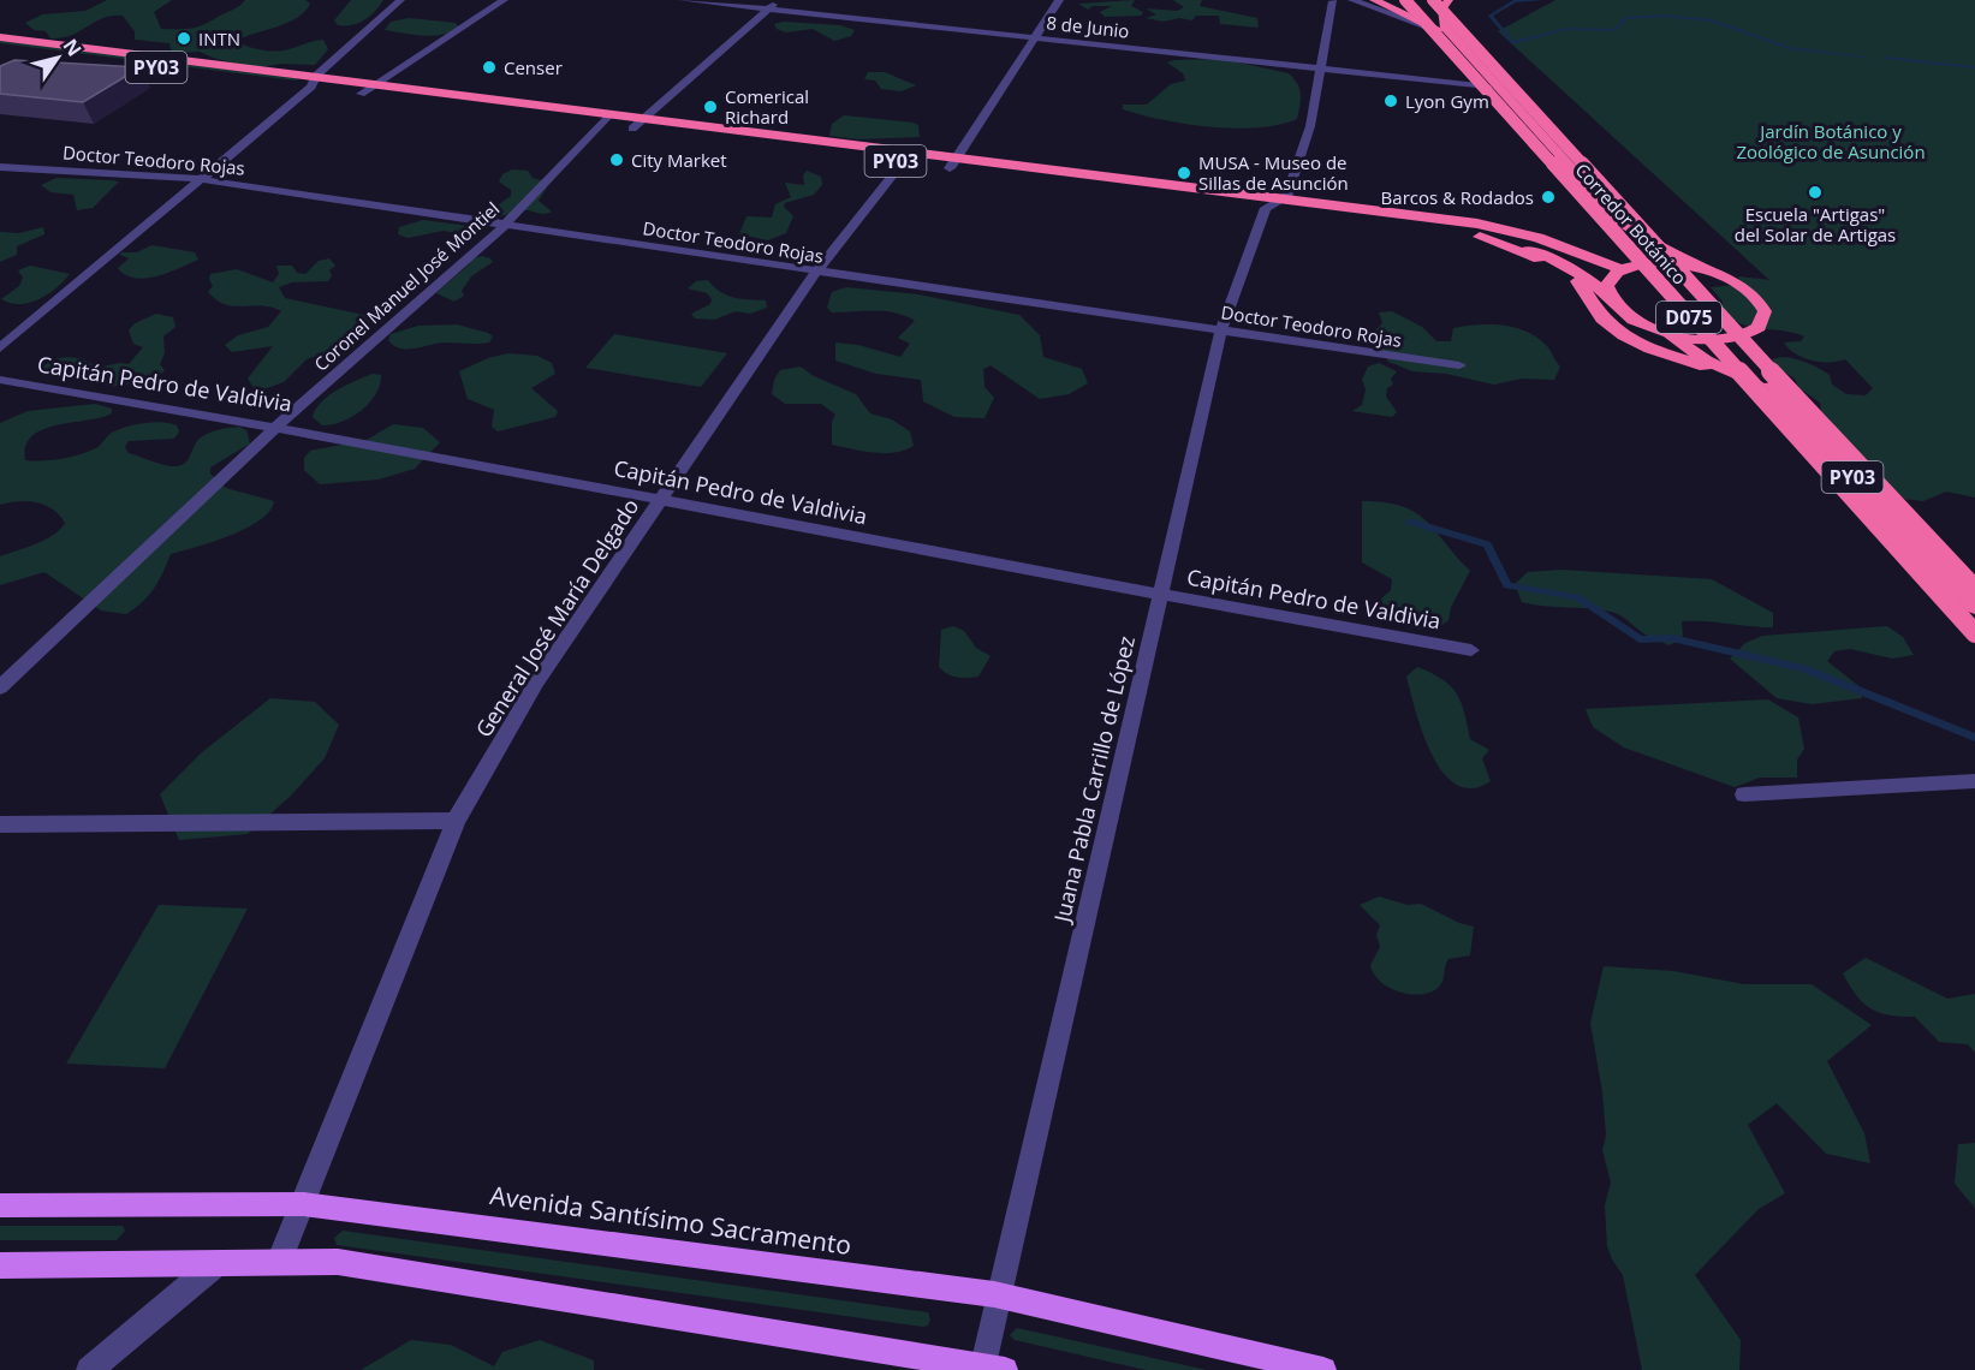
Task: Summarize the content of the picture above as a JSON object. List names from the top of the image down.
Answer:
{
  "streets": {
    "highway": ["PY03", "Corredor Botánico", "D075"],
    "main road": ["Avenida Santísimo Sacramento"],
    "street": [
      "8 de Junio",
      "Doctor Teodoro Rojas",
      "Coronel Manuel José Montiel",
      "Capitán Pedro de Valdivia",
      "General José María Delgado",
      "Juana Pabla Carrillo de López"
    ]
  },
  "crossings": [
    ["PY03", "Coronel Manuel José Montiel"],
    ["PY03", "D075"],
    ["PY03", "General José María Delgado"],
    ["PY03", "Juana Pabla Carrillo de López"],
    ["Doctor Teodoro Rojas", "Coronel Manuel José Montiel"],
    ["Doctor Teodoro Rojas", "General José María Delgado"],
    ["Doctor Teodoro Rojas", "Juana Pabla Carrillo de López"],
    ["Corredor Botánico", "D075"],
    ["Coronel Manuel José Montiel", "Capitán Pedro de Valdivia"],
    ["Capitán Pedro de Valdivia", "General José María Delgado"],
    ["Capitán Pedro de Valdivia", "Juana Pabla Carrillo de López"],
    ["General José María Delgado", "Avenida Santísimo Sacramento"],
    ["Juana Pabla Carrillo de López", "Avenida Santísimo Sacramento"]
  ],
  "parks": ["Jardín Botánico y Zoológico de Asunción"],
  "places": [
    "INTN",
    "Censer",
    "Lyon Gym",
    "Comerical Richard",
    "City Market",
    "MUSA - Museo de Sillas de Asunción",
    "Escuela \"Artigas\" del Solar de Artigas",
    "Barcos & Rodados"
  ],
  "north": "top right"
}
